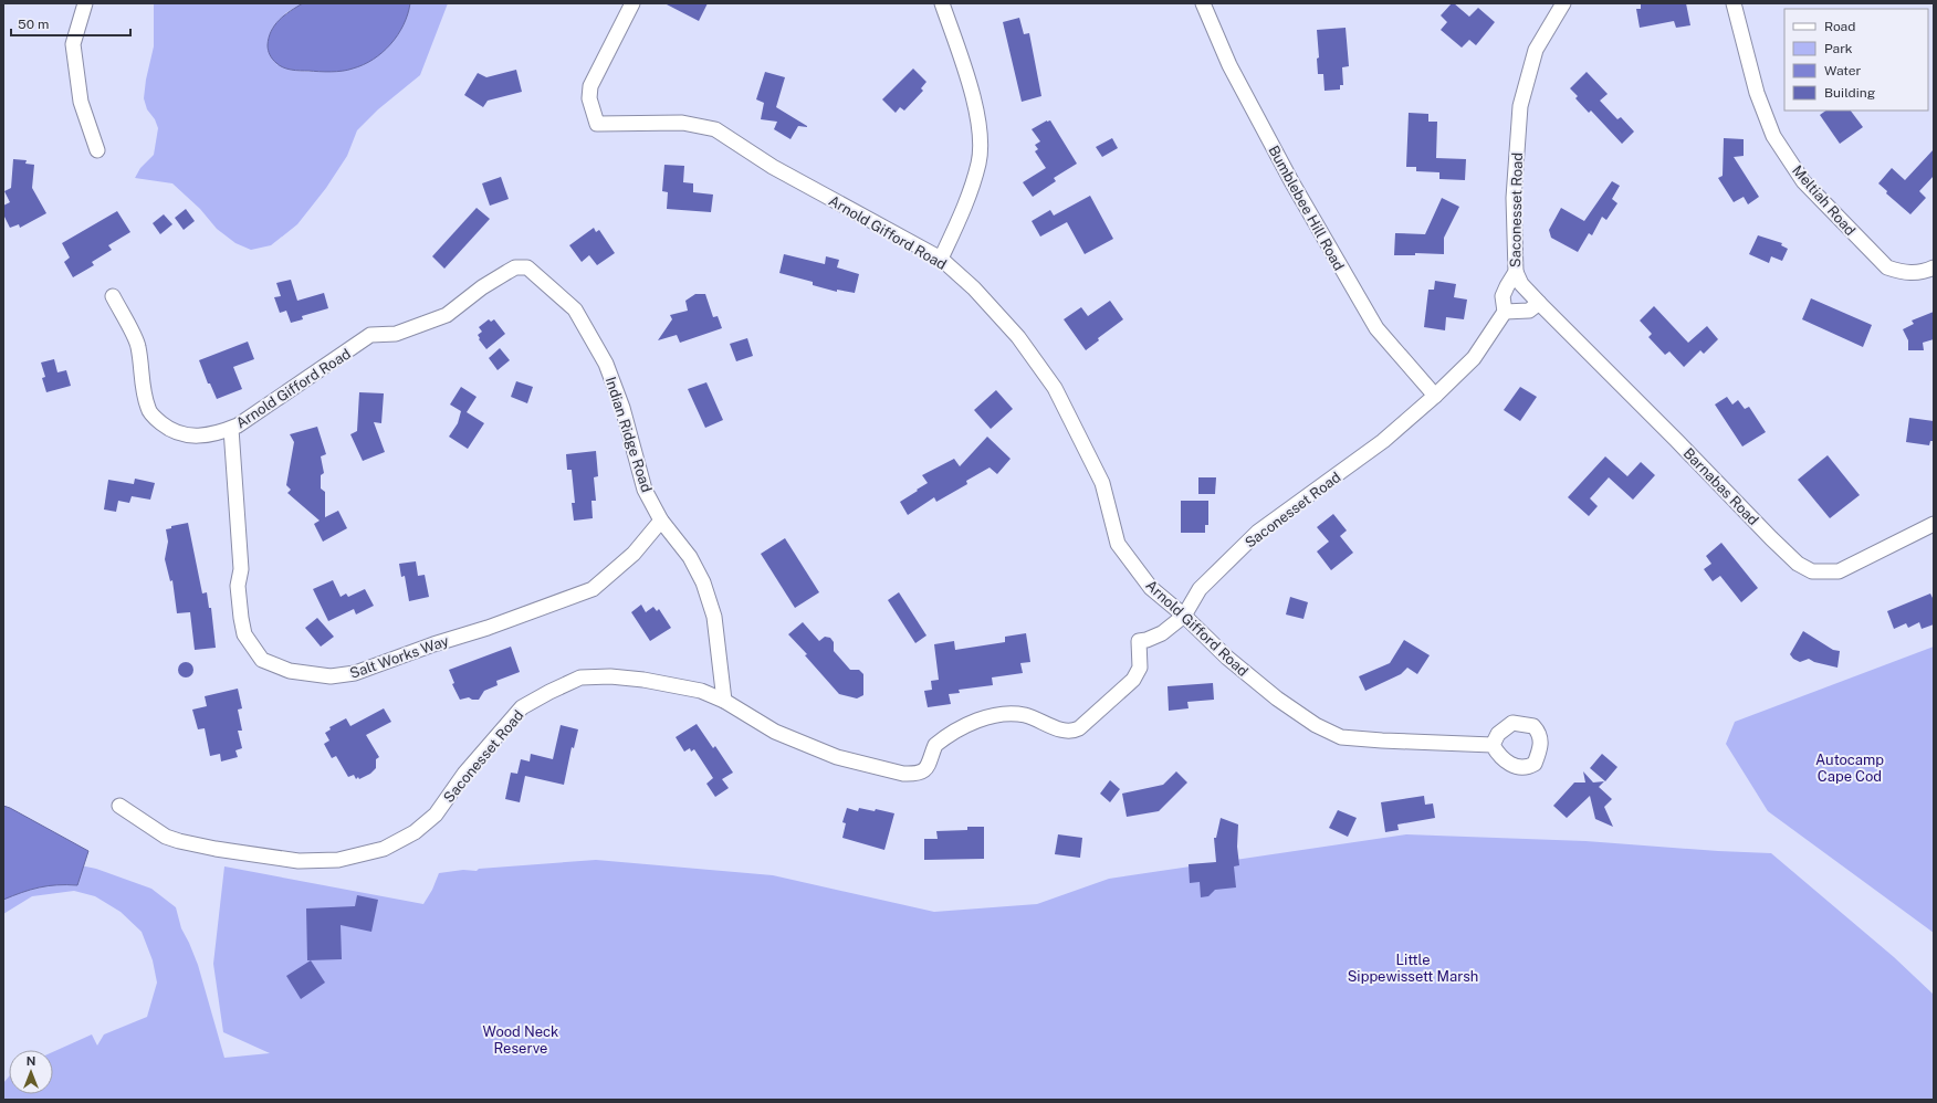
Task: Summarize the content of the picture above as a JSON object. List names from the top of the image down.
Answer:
{
  "streets": {
    "street": [
      "Meltiah Road",
      "Bumblebee Hill Road",
      "Saconesset Road",
      "Arnold Gifford Road",
      "Indian Ridge Road",
      "Barnabas Road",
      "Salt Works Way"
    ]
  },
  "crossings": [
    ["Bumblebee Hill Road", "Saconesset Road"],
    ["Saconesset Road", "Arnold Gifford Road"],
    ["Saconesset Road", "Indian Ridge Road"],
    ["Saconesset Road", "Barnabas Road"],
    ["Arnold Gifford Road", "Indian Ridge Road"],
    ["Arnold Gifford Road", "Salt Works Way"],
    ["Indian Ridge Road", "Salt Works Way"]
  ],
  "parks": ["Autocamp Cape Cod", "Little Sippewissett Marsh", "Wood Neck Reserve"],
  "legend": [
    "Road",
    "Park",
    "Water",
    "Building"
  ],
  "scale_bar": "50 m",
  "north": "top"
}
